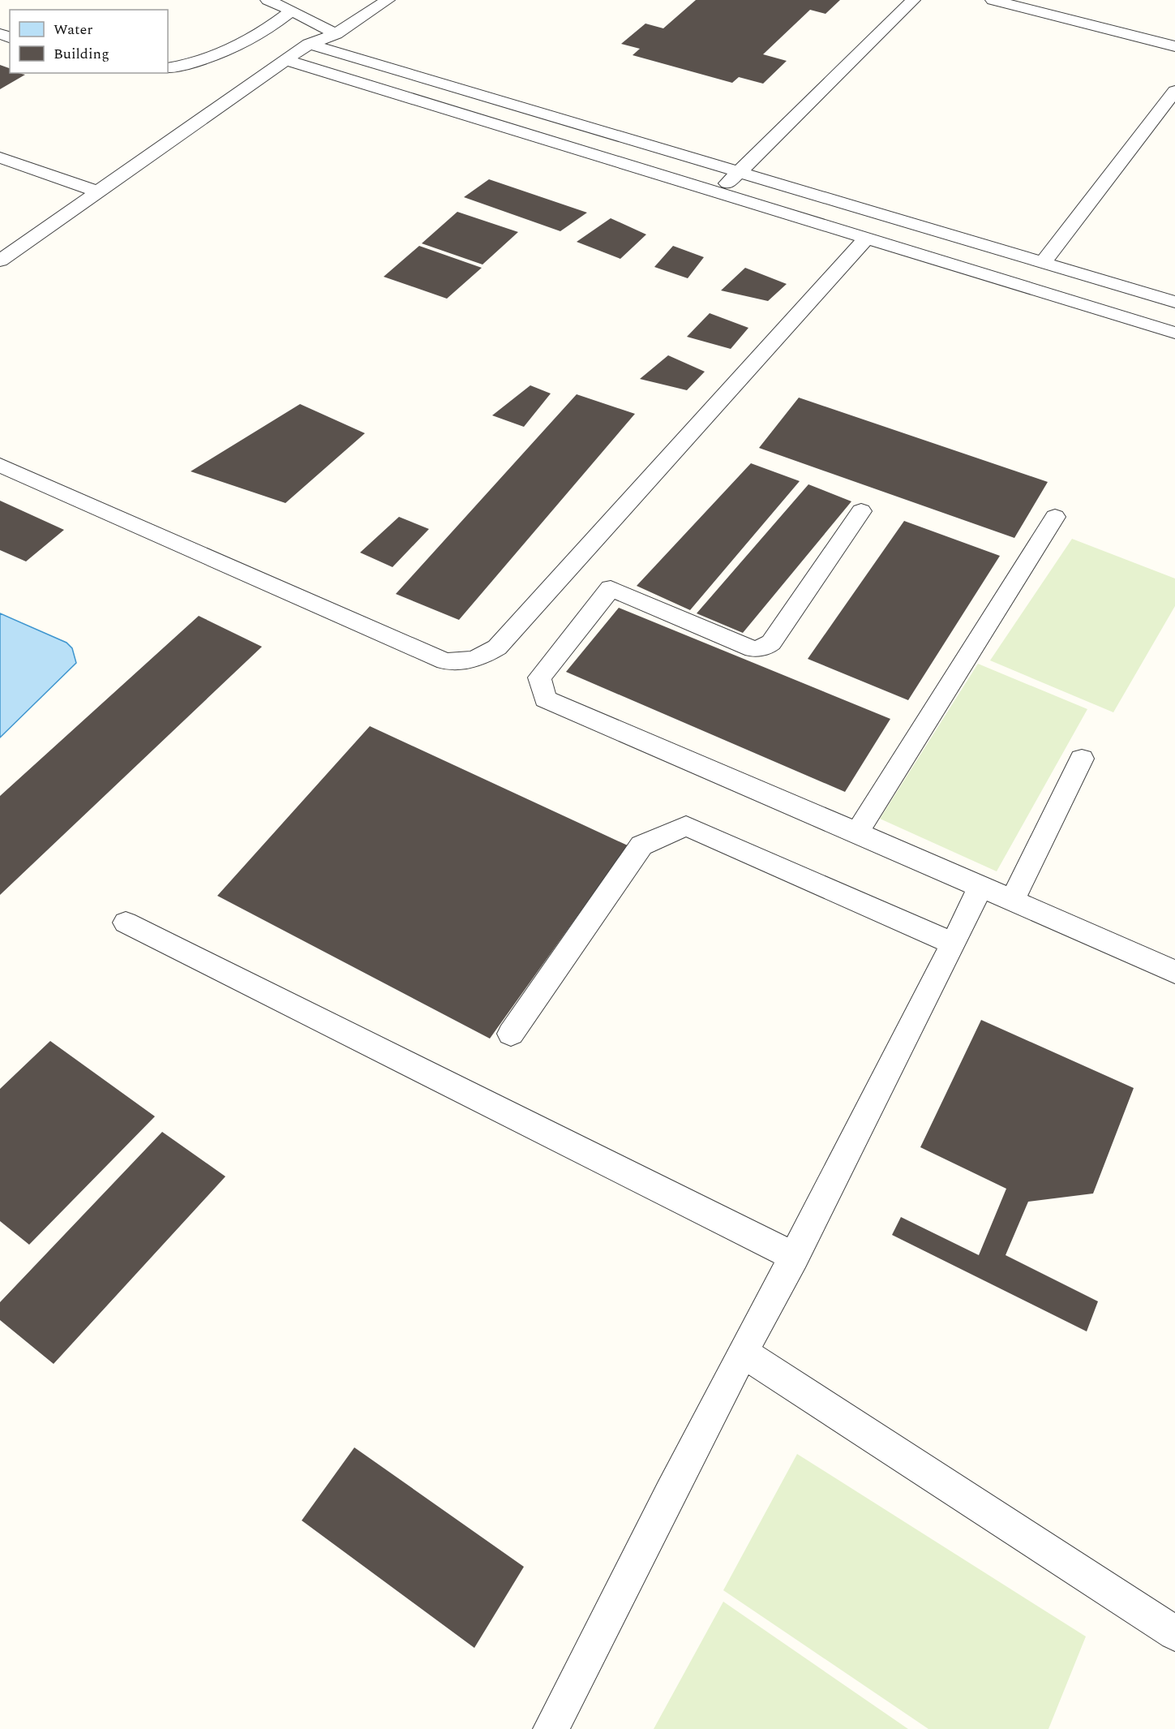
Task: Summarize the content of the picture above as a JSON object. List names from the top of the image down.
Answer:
{
  "legend": ["Water", "Building"]
}
